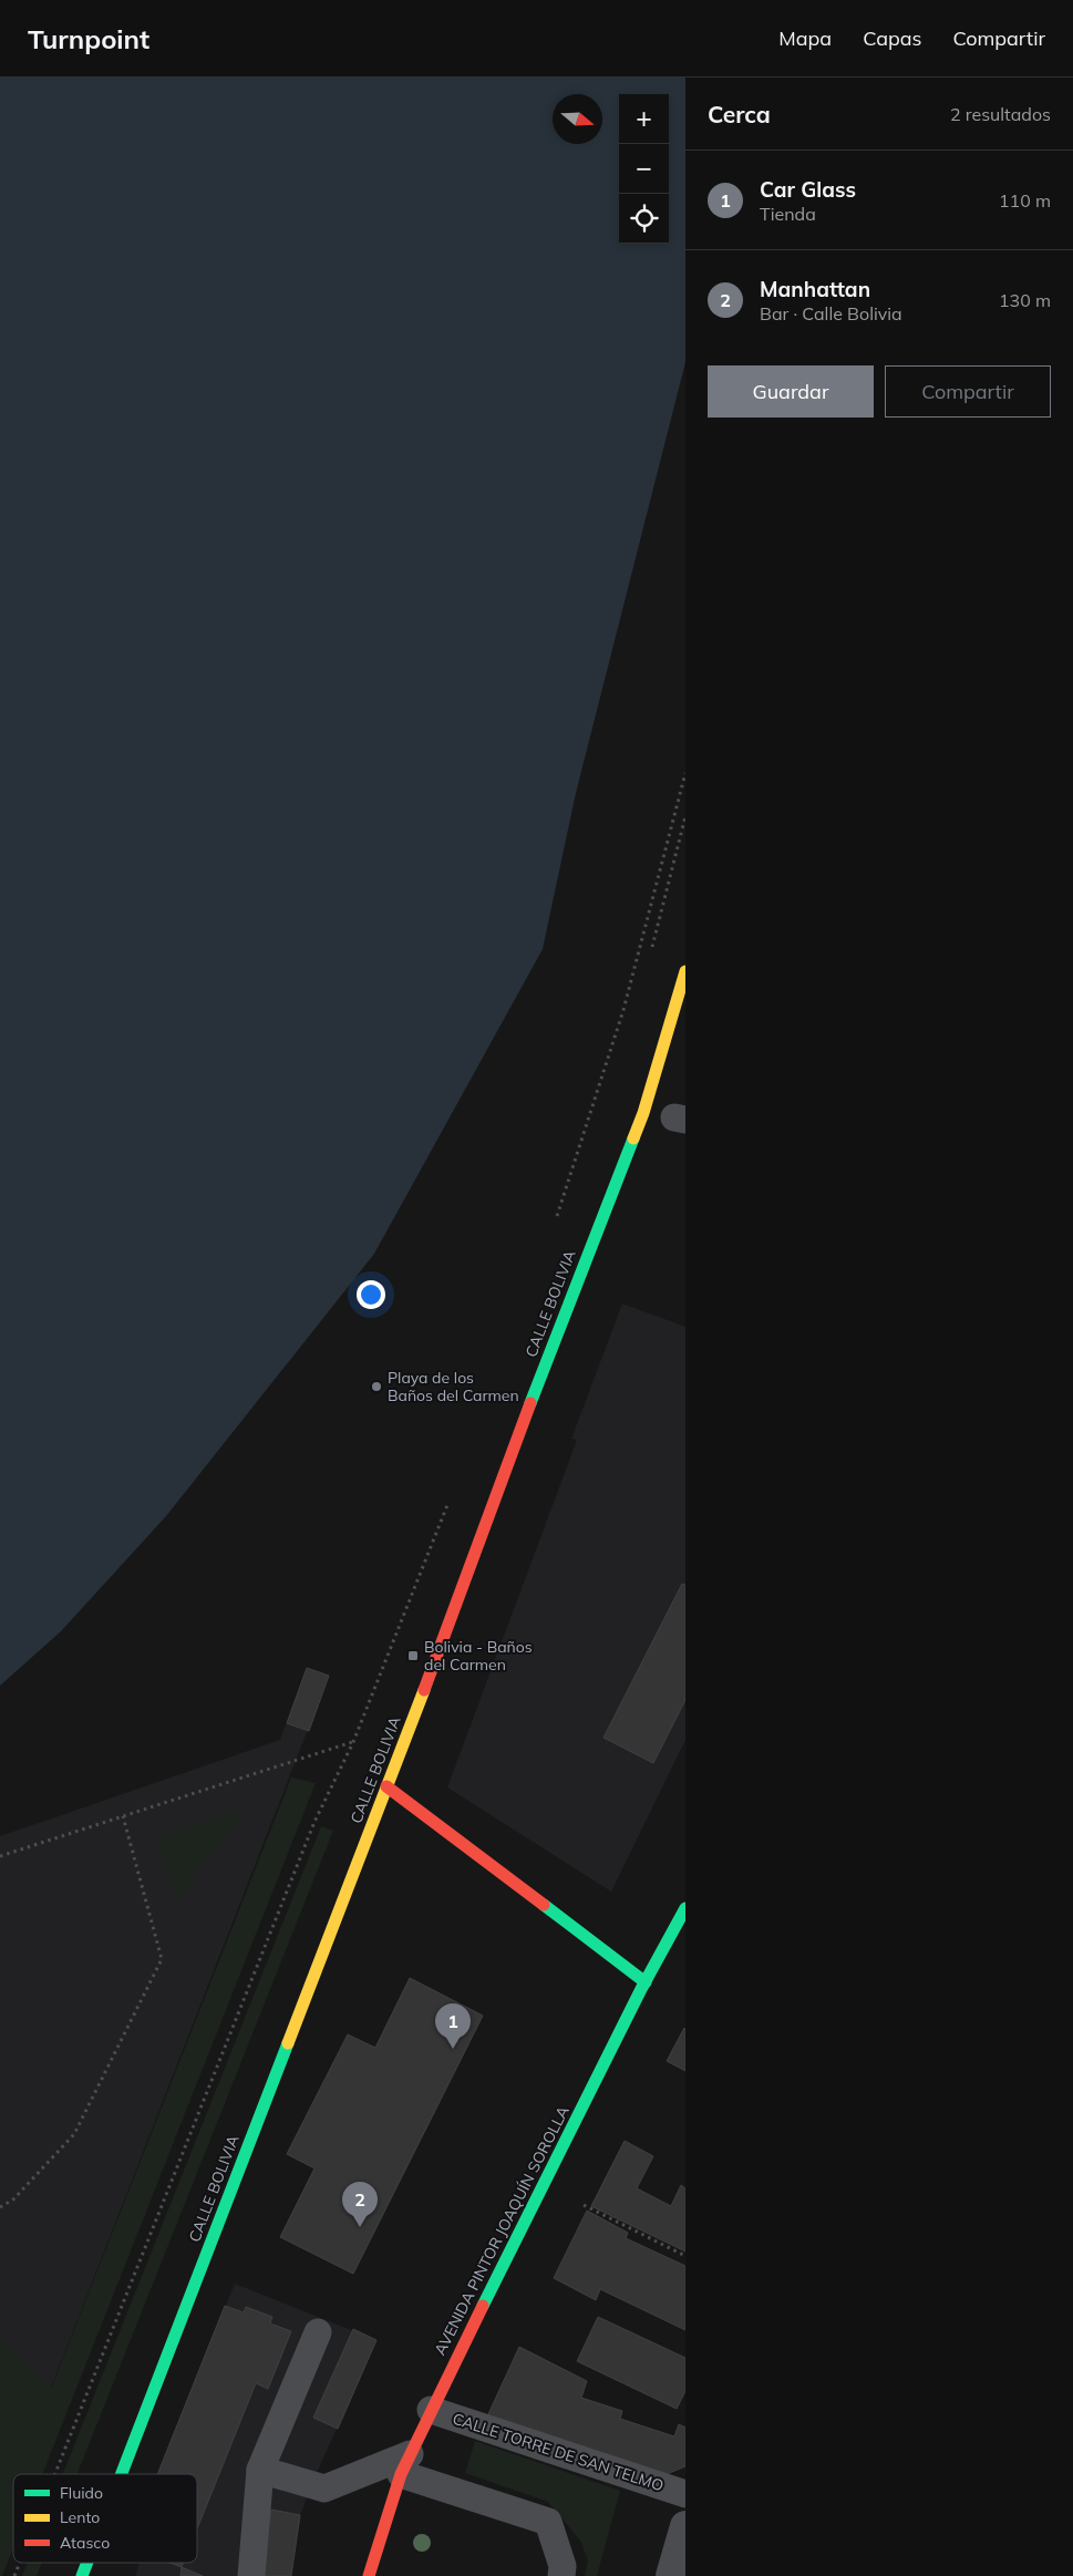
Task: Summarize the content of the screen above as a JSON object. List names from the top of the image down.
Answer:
{
  "streets": {
    "main road": ["CALLE BOLIVIA", "AVENIDA PINTOR JOAQUÍN SOROLLA"],
    "lane": ["CALLE TORRE DE SAN TELMO"]
  },
  "crossings": [
    ["AVENIDA PINTOR JOAQUÍN SOROLLA", "CALLE TORRE DE SAN TELMO"]
  ],
  "places": {
    "other": ["Playa de los Baños del Carmen"],
    "transit": ["Bolivia - Baños del Carmen"]
  },
  "legend": ["Fluido", "Lento", "Atasco"],
  "north": "right",
  "page": {
    "header": "Turnpoint",
    "nav": ["Mapa", "Capas", "Compartir"],
    "heading": ["Cerca", "2 resultados"],
    "map_buttons": ["+", "−"],
    "list": [
      {
        "mark": "1",
        "name": "Car Glass",
        "note": "Tienda",
        "value": "110 m"
      },
      {
        "mark": "2",
        "name": "Manhattan",
        "note": "Bar · Calle Bolivia",
        "value": "130 m"
      }
    ],
    "buttons": ["Guardar", "Compartir"],
    "pins": ["1", "2"]
  }
}
